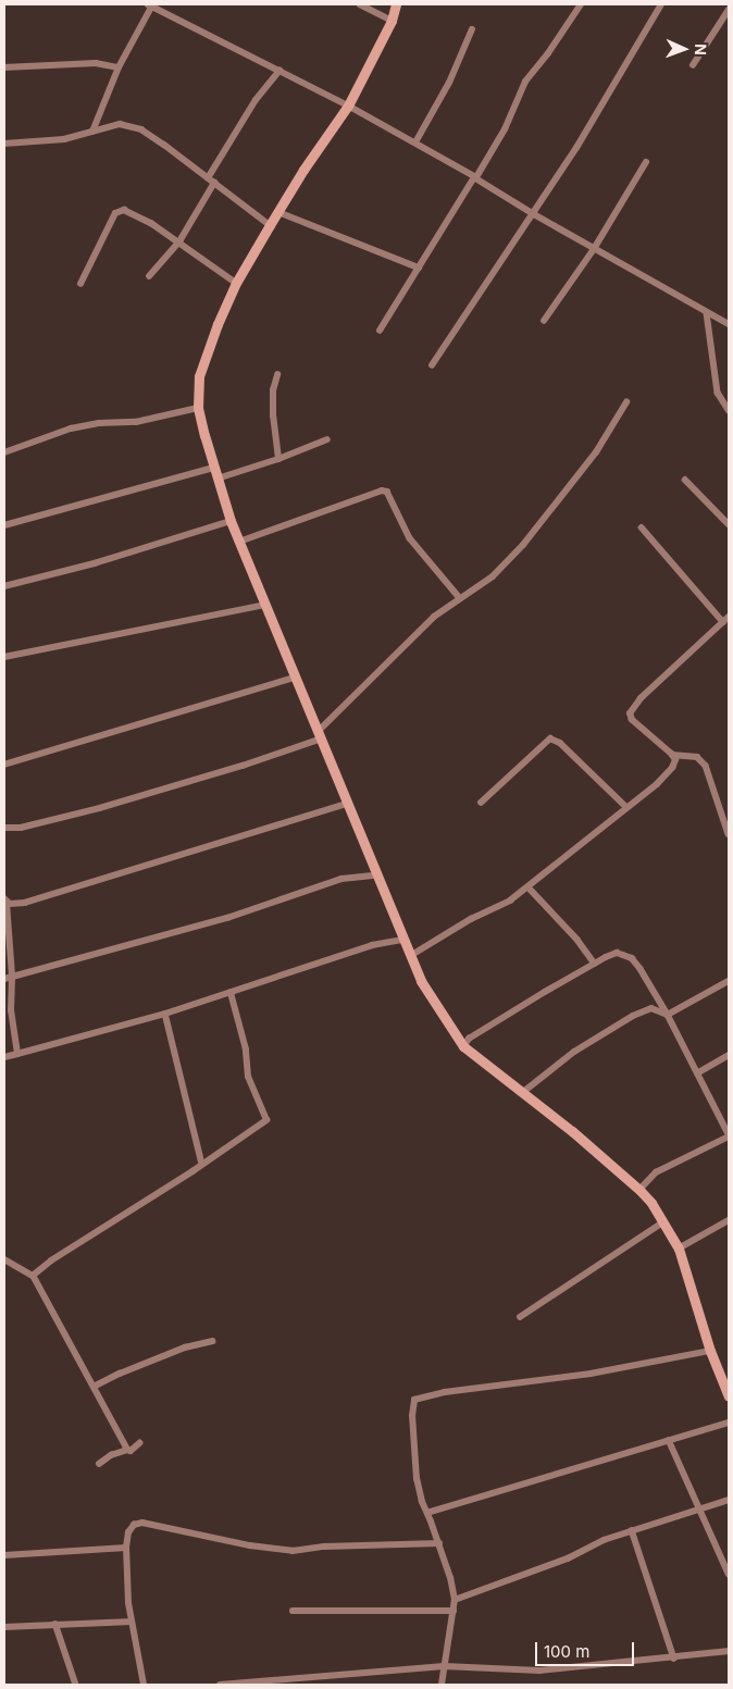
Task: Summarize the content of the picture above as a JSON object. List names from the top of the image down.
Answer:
{
  "scale_bar": "100 m",
  "north": "right"
}
